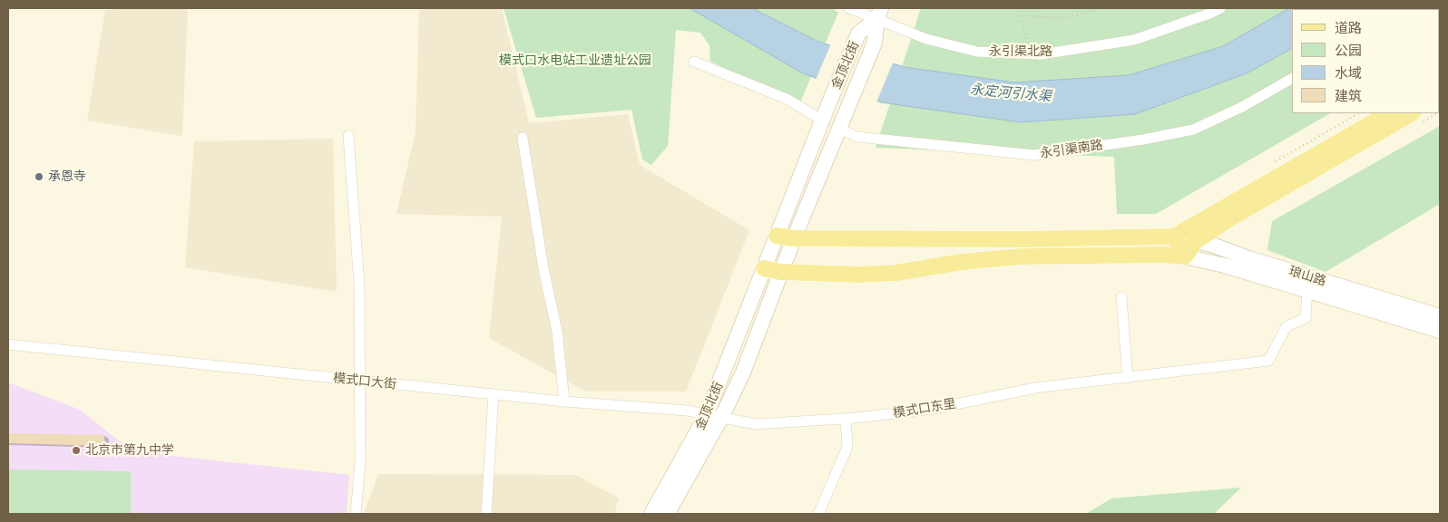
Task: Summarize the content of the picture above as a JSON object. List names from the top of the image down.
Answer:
{
  "streets": {
    "main road": ["金顶北街", "琅山路"],
    "street": [
      "永引渠北路",
      "永引渠南路",
      "模式口大街",
      "模式口东里"
    ]
  },
  "crossings": [
    ["永引渠北路", "金顶北街"],
    ["金顶北街", "永引渠南路"],
    ["金顶北街", "模式口大街"],
    ["金顶北街", "模式口东里"],
    ["琅山路", "模式口东里"],
    ["模式口大街", "模式口东里"]
  ],
  "water": ["永定河引水渠"],
  "parks": ["模式口水电站工业遗址公园"],
  "places": ["承恩寺", "北京市第九中学"],
  "legend": [
    "道路",
    "公园",
    "水域",
    "建筑"
  ]
}
